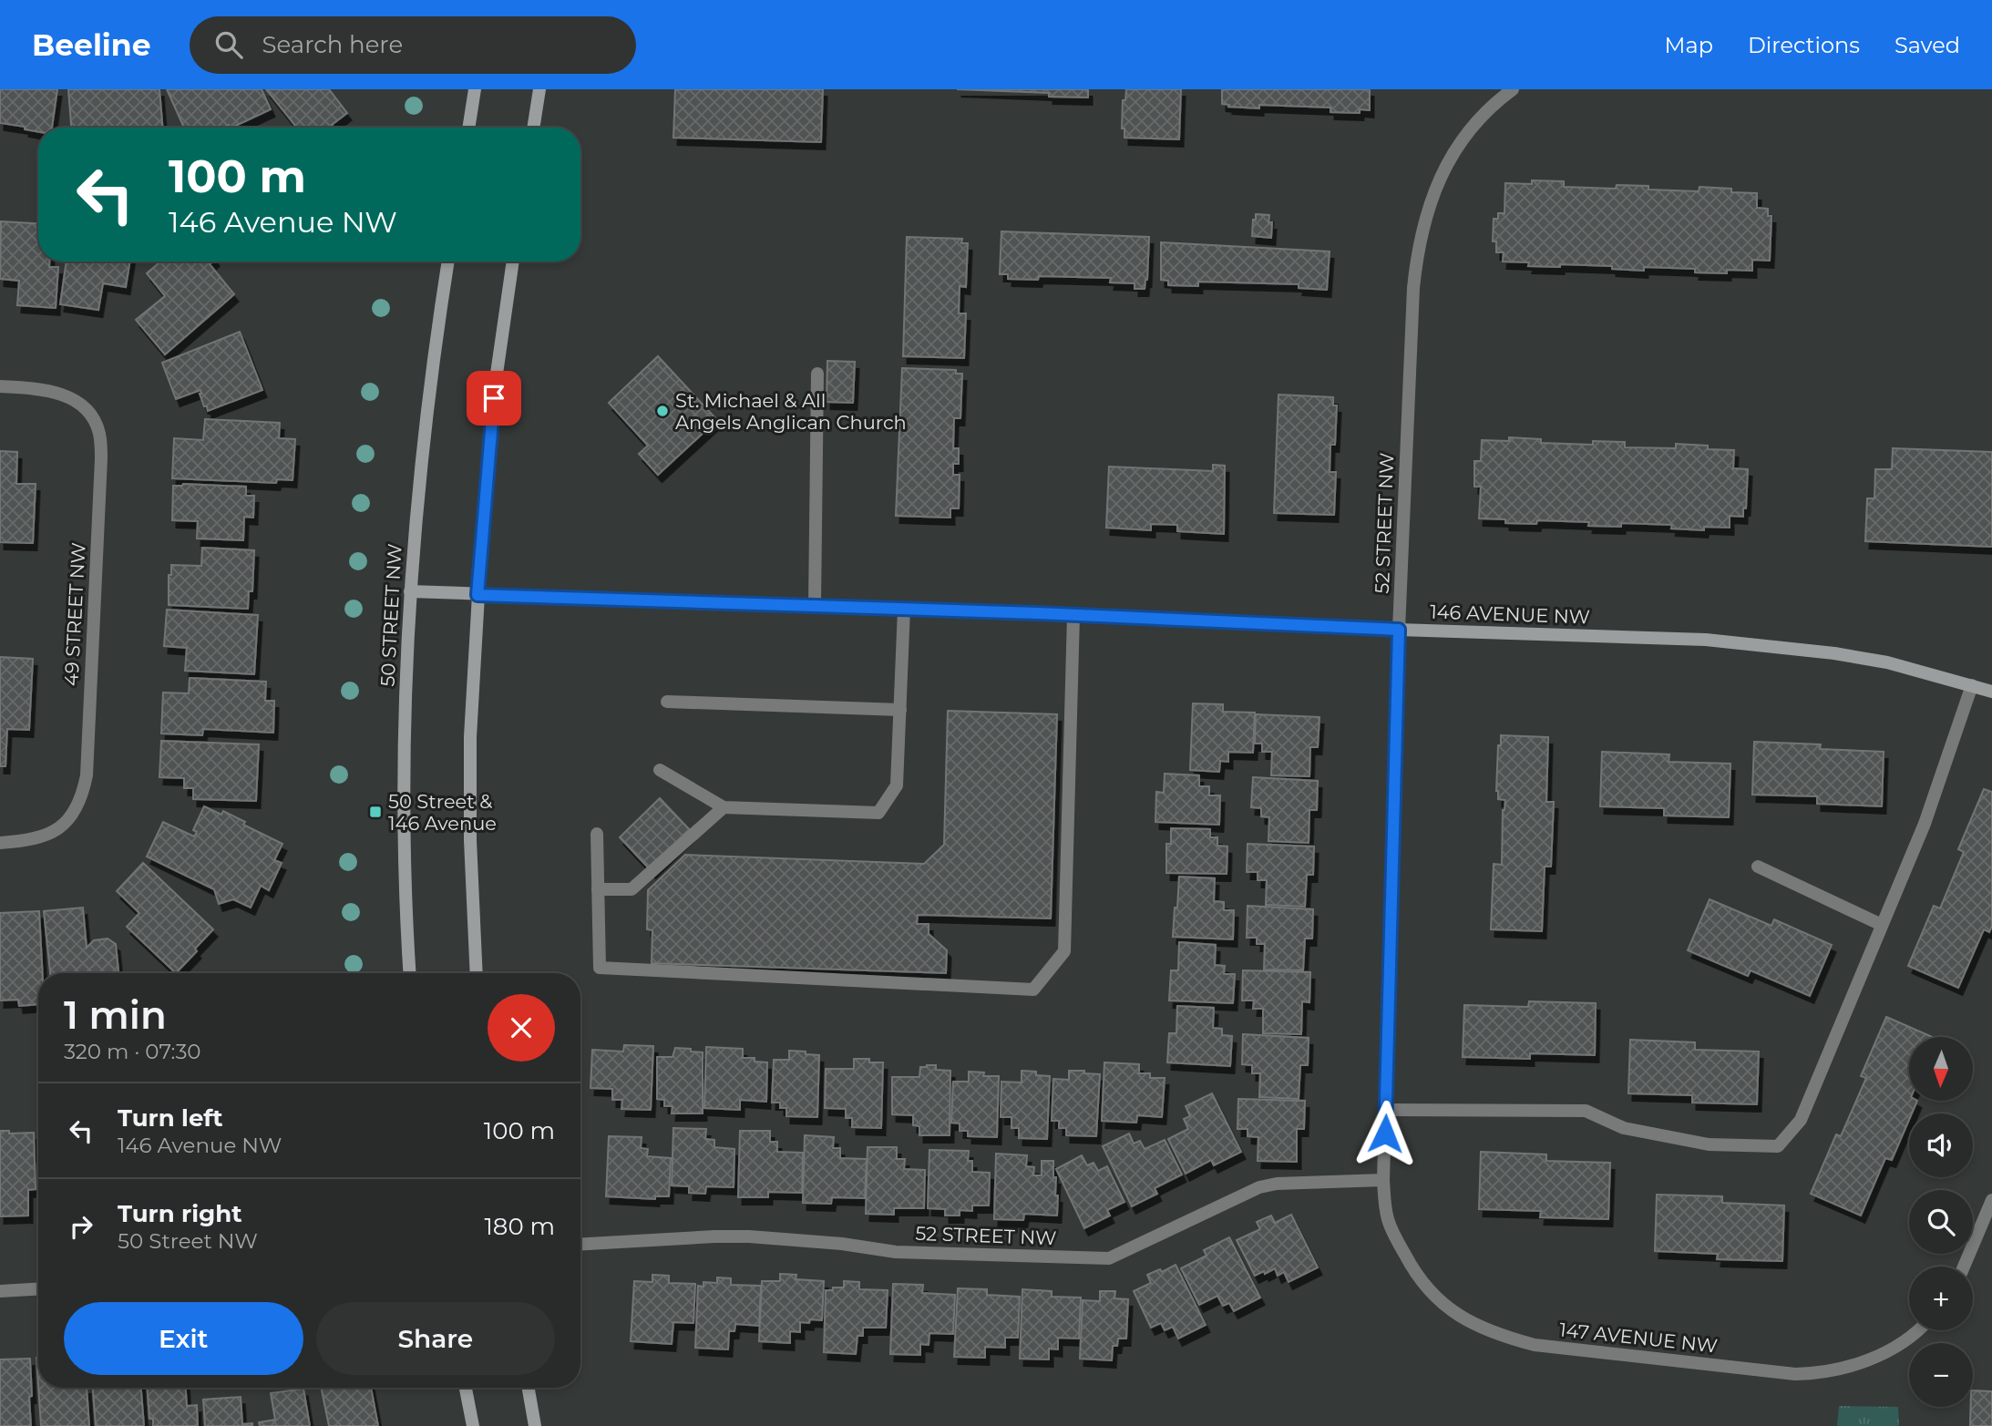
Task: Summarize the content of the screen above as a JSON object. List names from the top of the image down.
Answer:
{
  "streets": {
    "main road": ["146 AVENUE NW", "50 STREET NW"],
    "street": ["52 STREET NW", "49 STREET NW", "147 AVENUE NW"]
  },
  "crossings": [
    ["52 STREET NW", "146 AVENUE NW"],
    ["52 STREET NW", "147 AVENUE NW"],
    ["146 AVENUE NW", "50 STREET NW"]
  ],
  "places": {
    "other": ["St. Michael & All Angels Anglican Church"],
    "transit": ["50 Street & 146 Avenue"]
  },
  "north": "bottom",
  "page": {
    "header": "Beeline",
    "search": "Search here",
    "nav": ["Map", "Directions", "Saved"],
    "turn": ["100 m", "146 Avenue NW"],
    "heading": ["1 min", "320 m · 07:30"],
    "map_buttons": ["+", "−"],
    "list": [
      {
        "name": "Turn left",
        "note": "146 Avenue NW",
        "value": "100 m"
      },
      {
        "name": "Turn right",
        "note": "50 Street NW",
        "value": "180 m"
      }
    ],
    "buttons": ["Exit", "Share"]
  }
}
